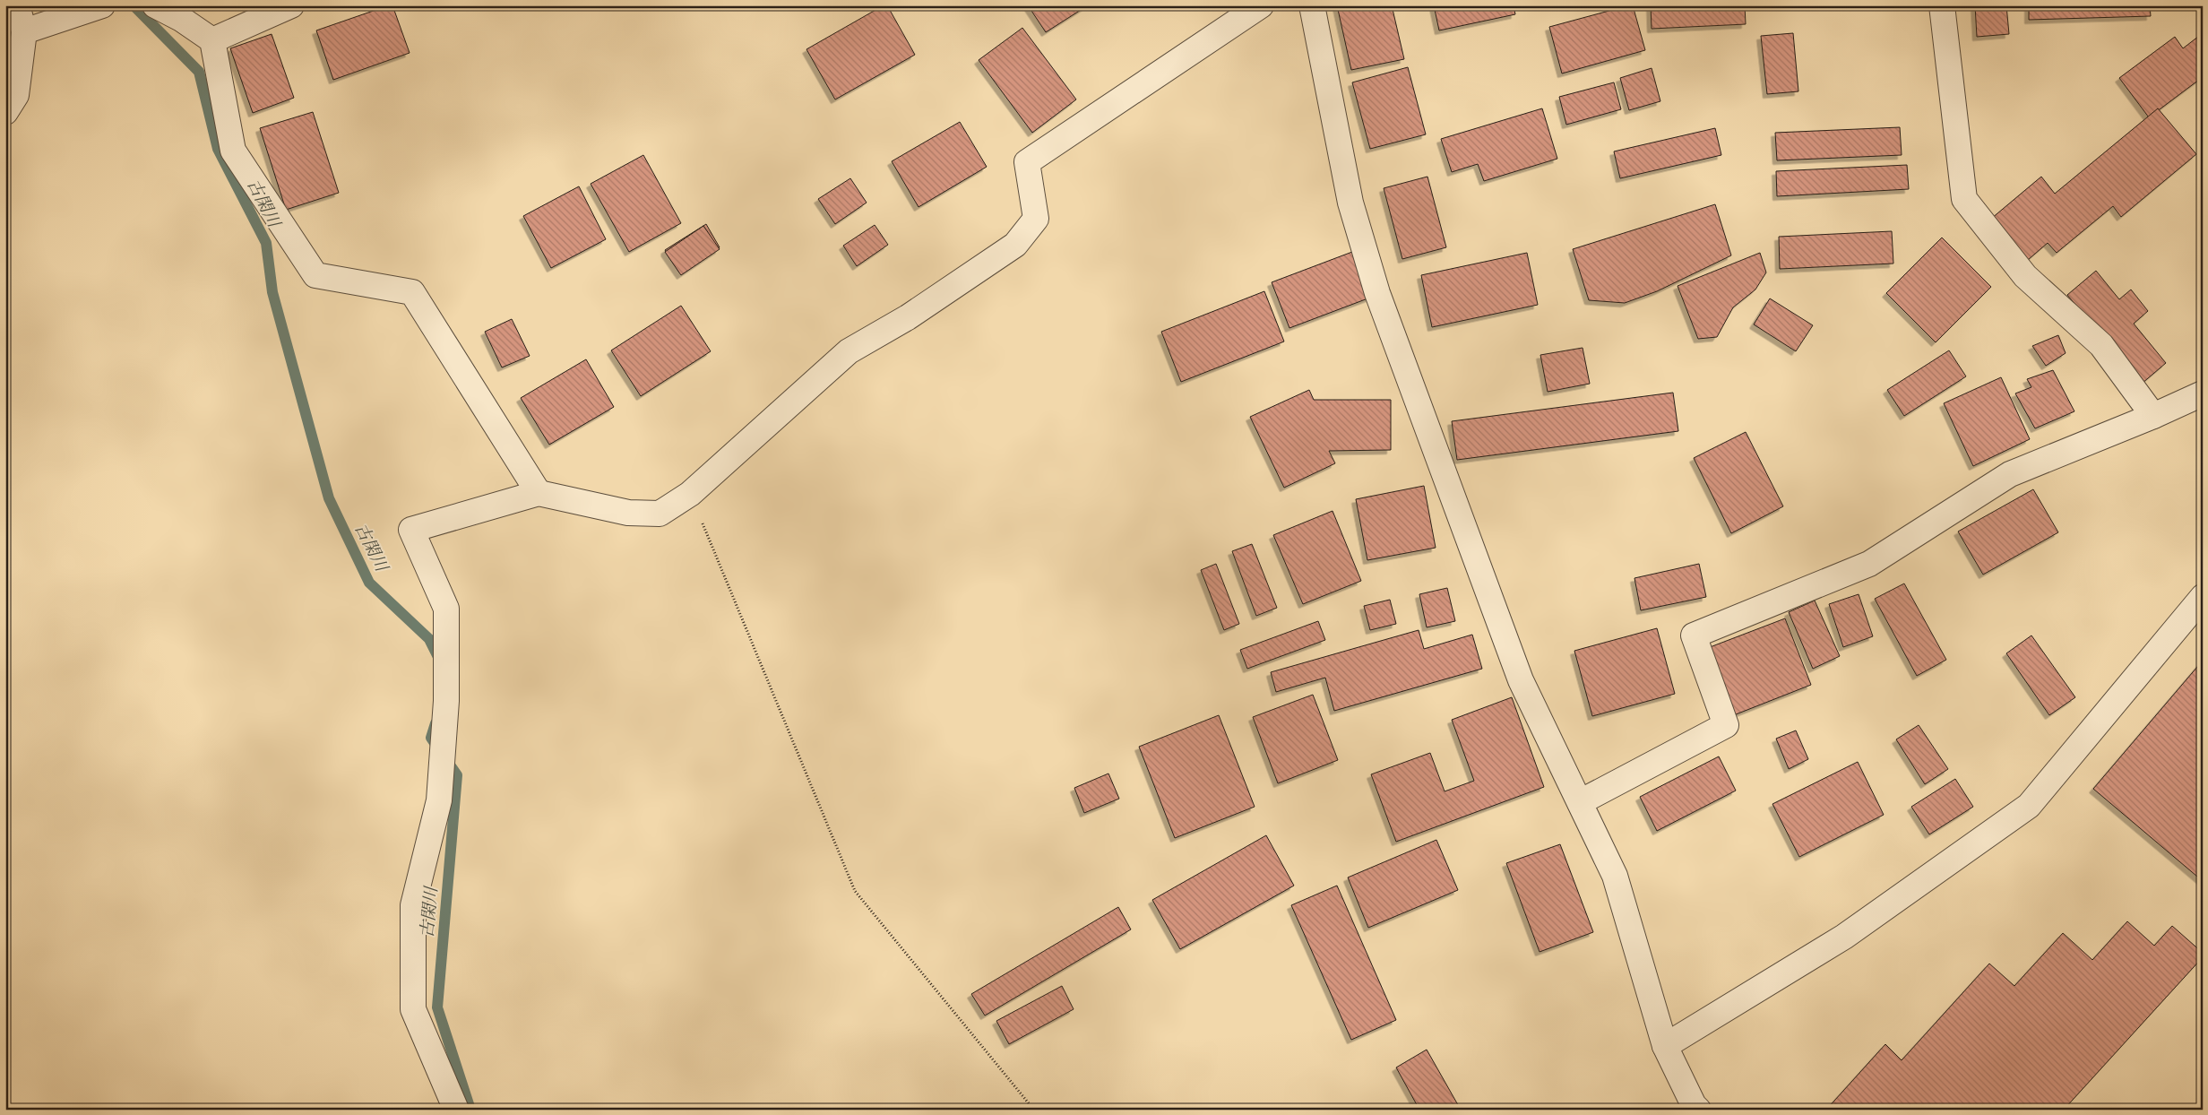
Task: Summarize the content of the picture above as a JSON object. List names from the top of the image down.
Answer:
{
  "water": ["古閑川"]
}
